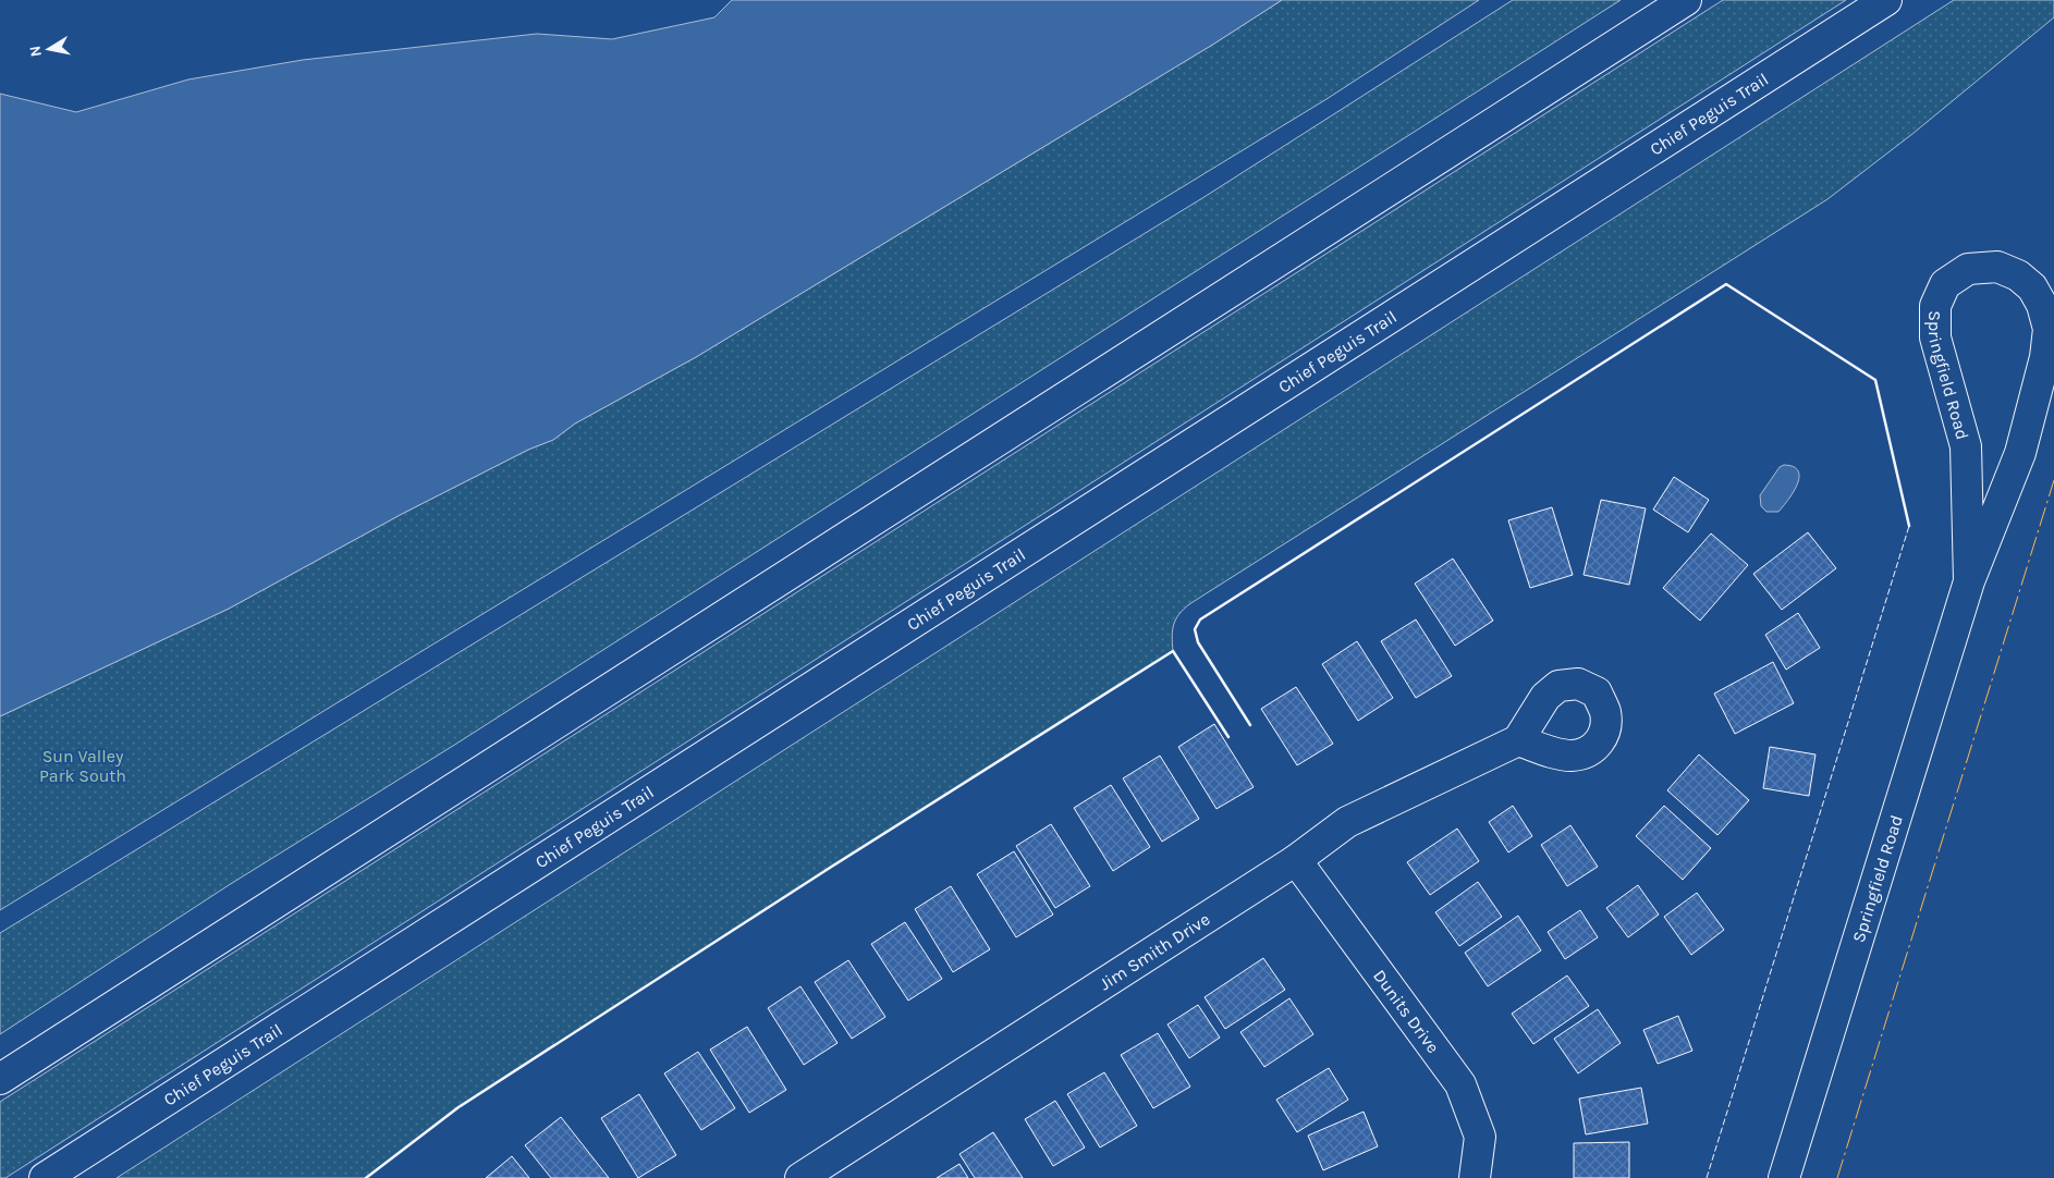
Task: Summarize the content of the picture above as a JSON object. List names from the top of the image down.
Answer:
{
  "streets": {
    "main road": [
      "Chief Peguis Trail",
      "Springfield Road",
      "Jim Smith Drive",
      "Dunits Drive"
    ]
  },
  "crossings": [
    ["Jim Smith Drive", "Dunits Drive"]
  ],
  "parks": ["Sun Valley Park South"],
  "north": "left"
}
